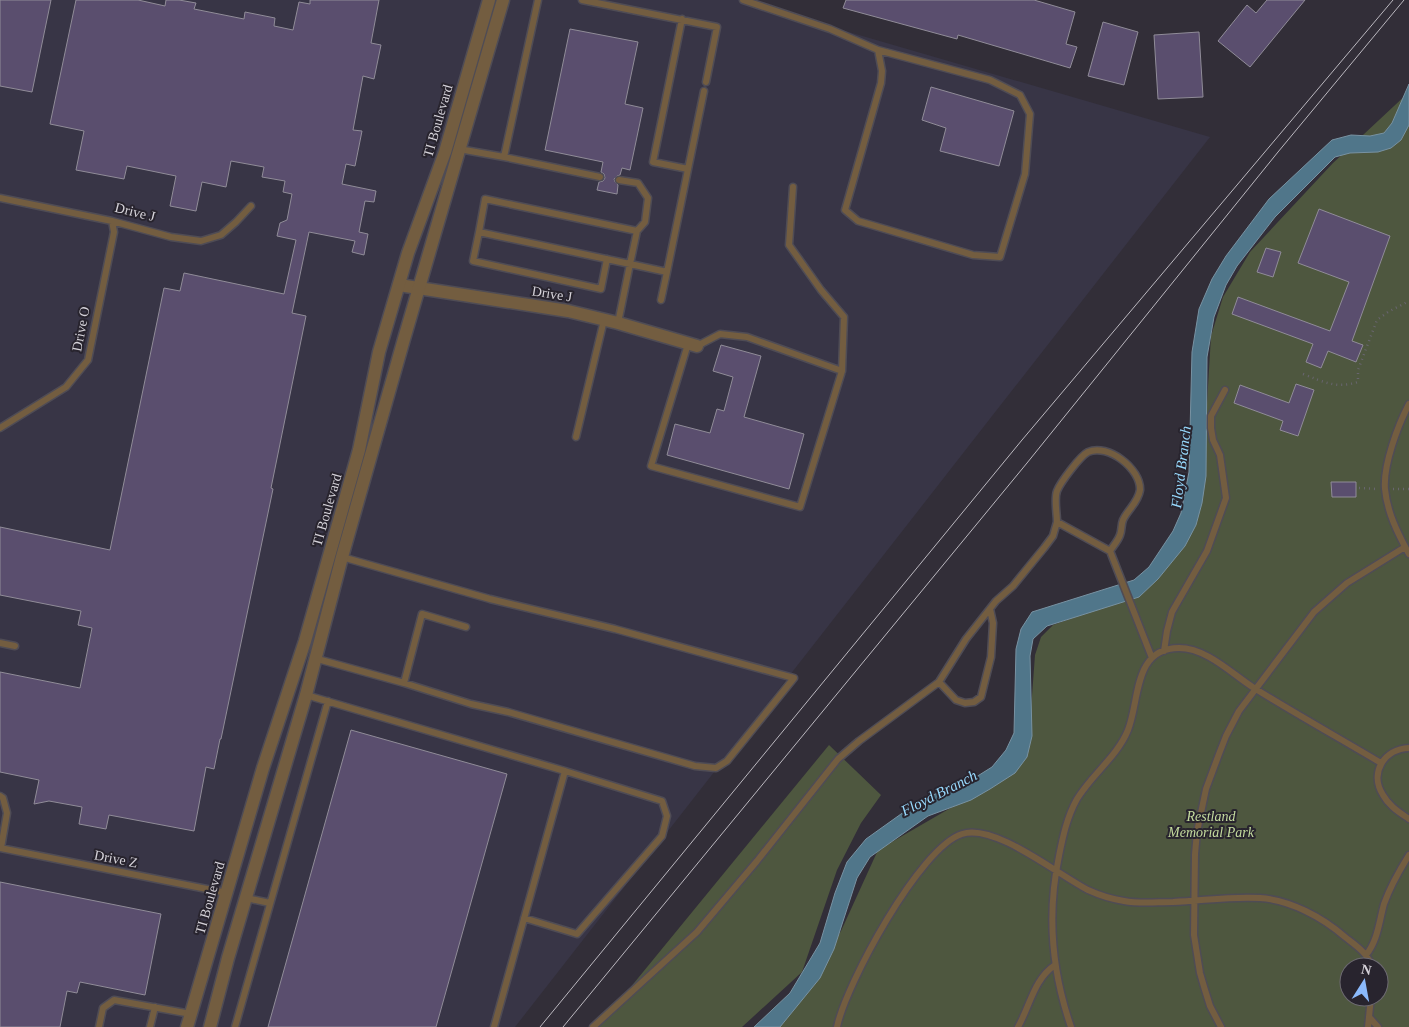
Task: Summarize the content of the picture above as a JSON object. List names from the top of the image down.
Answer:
{
  "streets": {
    "street": ["TI Boulevard", "Drive J"],
    "lane": ["Drive O", "Drive Z"]
  },
  "crossings": [
    ["TI Boulevard", "Drive J"],
    ["TI Boulevard", "Drive Z"],
    ["Drive J", "Drive O"]
  ],
  "water": ["Floyd Branch"],
  "parks": ["Restland Memorial Park"],
  "north": "top"
}
